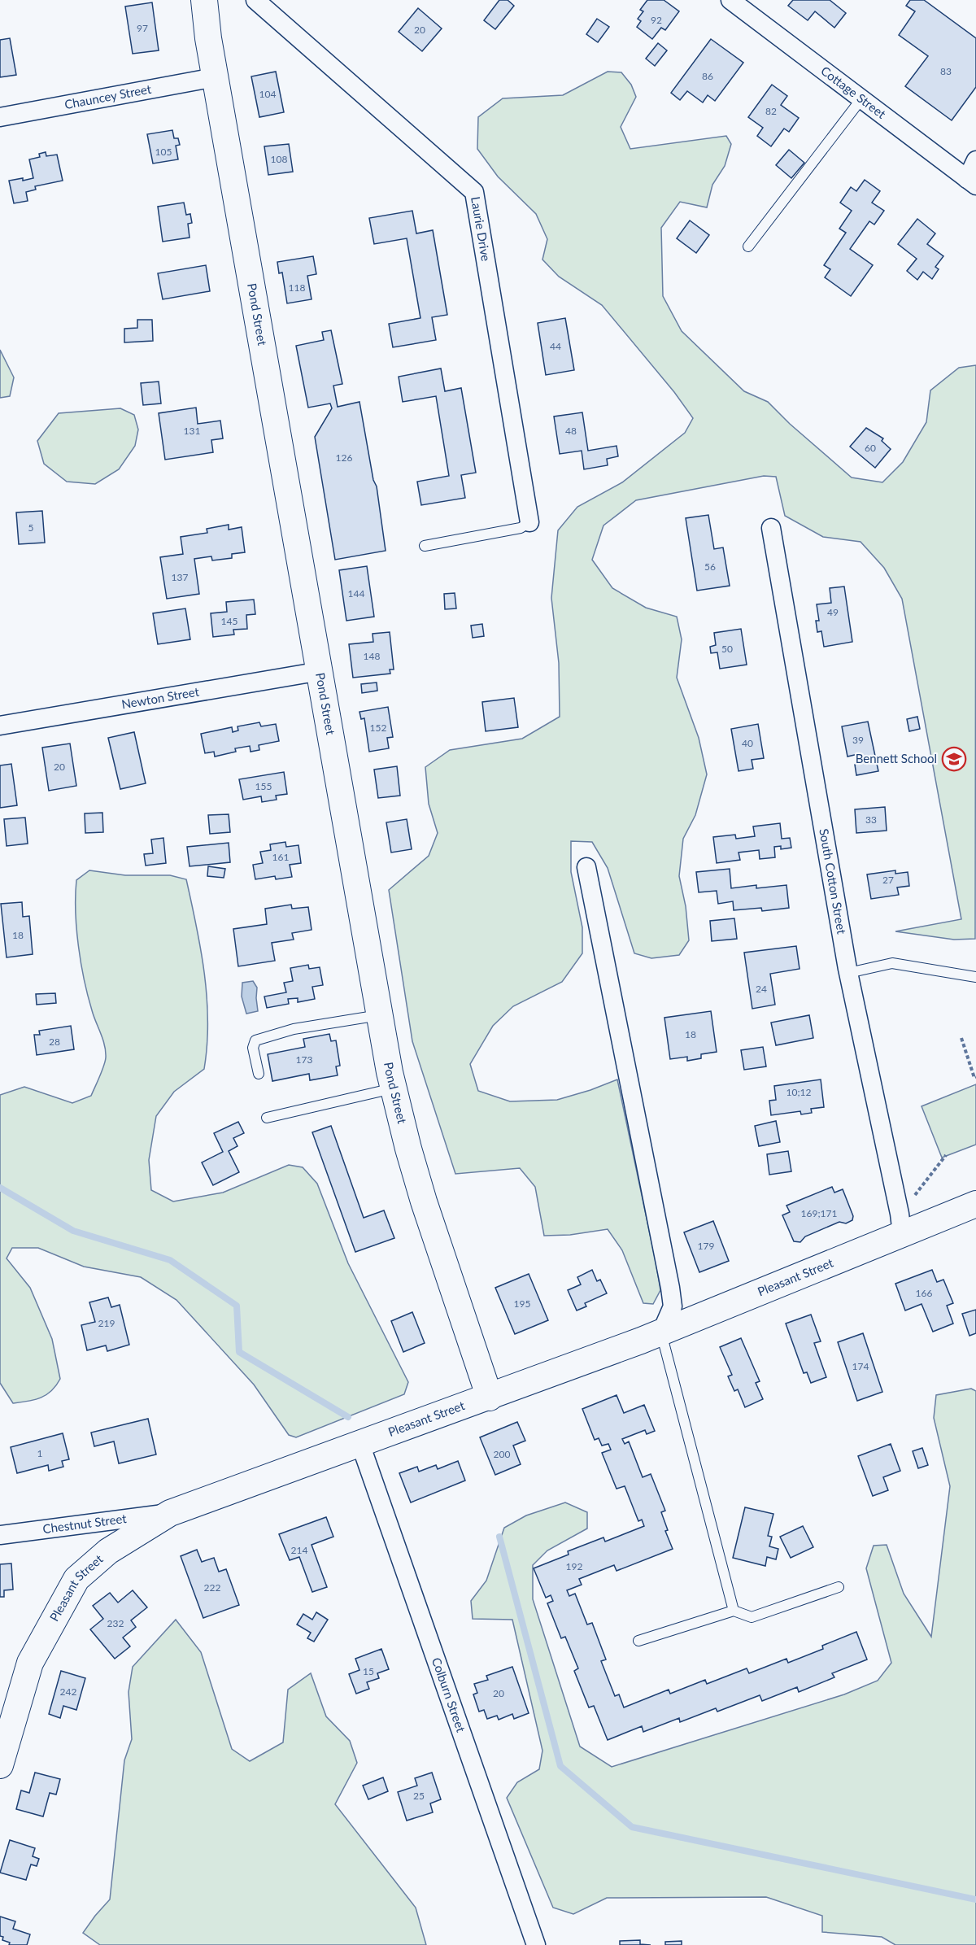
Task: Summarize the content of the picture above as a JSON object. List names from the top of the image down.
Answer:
{
  "streets": {
    "street": [
      "Cottage Street",
      "Chauncey Street",
      "Laurie Drive",
      "Pond Street",
      "Newton Street",
      "South Cotton Street",
      "Pleasant Street",
      "Chestnut Street",
      "Colburn Street"
    ]
  },
  "crossings": [
    ["Chauncey Street", "Pond Street"],
    ["Pond Street", "Newton Street"],
    ["Pond Street", "Pleasant Street"],
    ["South Cotton Street", "Pleasant Street"],
    ["Pleasant Street", "Chestnut Street"],
    ["Pleasant Street", "Colburn Street"]
  ],
  "places": {
    "school or university": ["Bennett School"]
  },
  "house_numbers": [
    "92",
    "97",
    "20",
    "83",
    "86",
    "104",
    "82",
    "105",
    "108",
    "118",
    "44",
    "131",
    "48",
    "60",
    "126",
    "5",
    "56",
    "137",
    "144",
    "49",
    "145",
    "50",
    "148",
    "152",
    "39",
    "40",
    "20",
    "155",
    "33",
    "161",
    "27",
    "18",
    "24",
    "18",
    "28",
    "173",
    "10;12",
    "169;171",
    "179",
    "166",
    "195",
    "219",
    "174",
    "1",
    "200",
    "214",
    "192",
    "222",
    "232",
    "15",
    "242",
    "20",
    "25"
  ]
}
